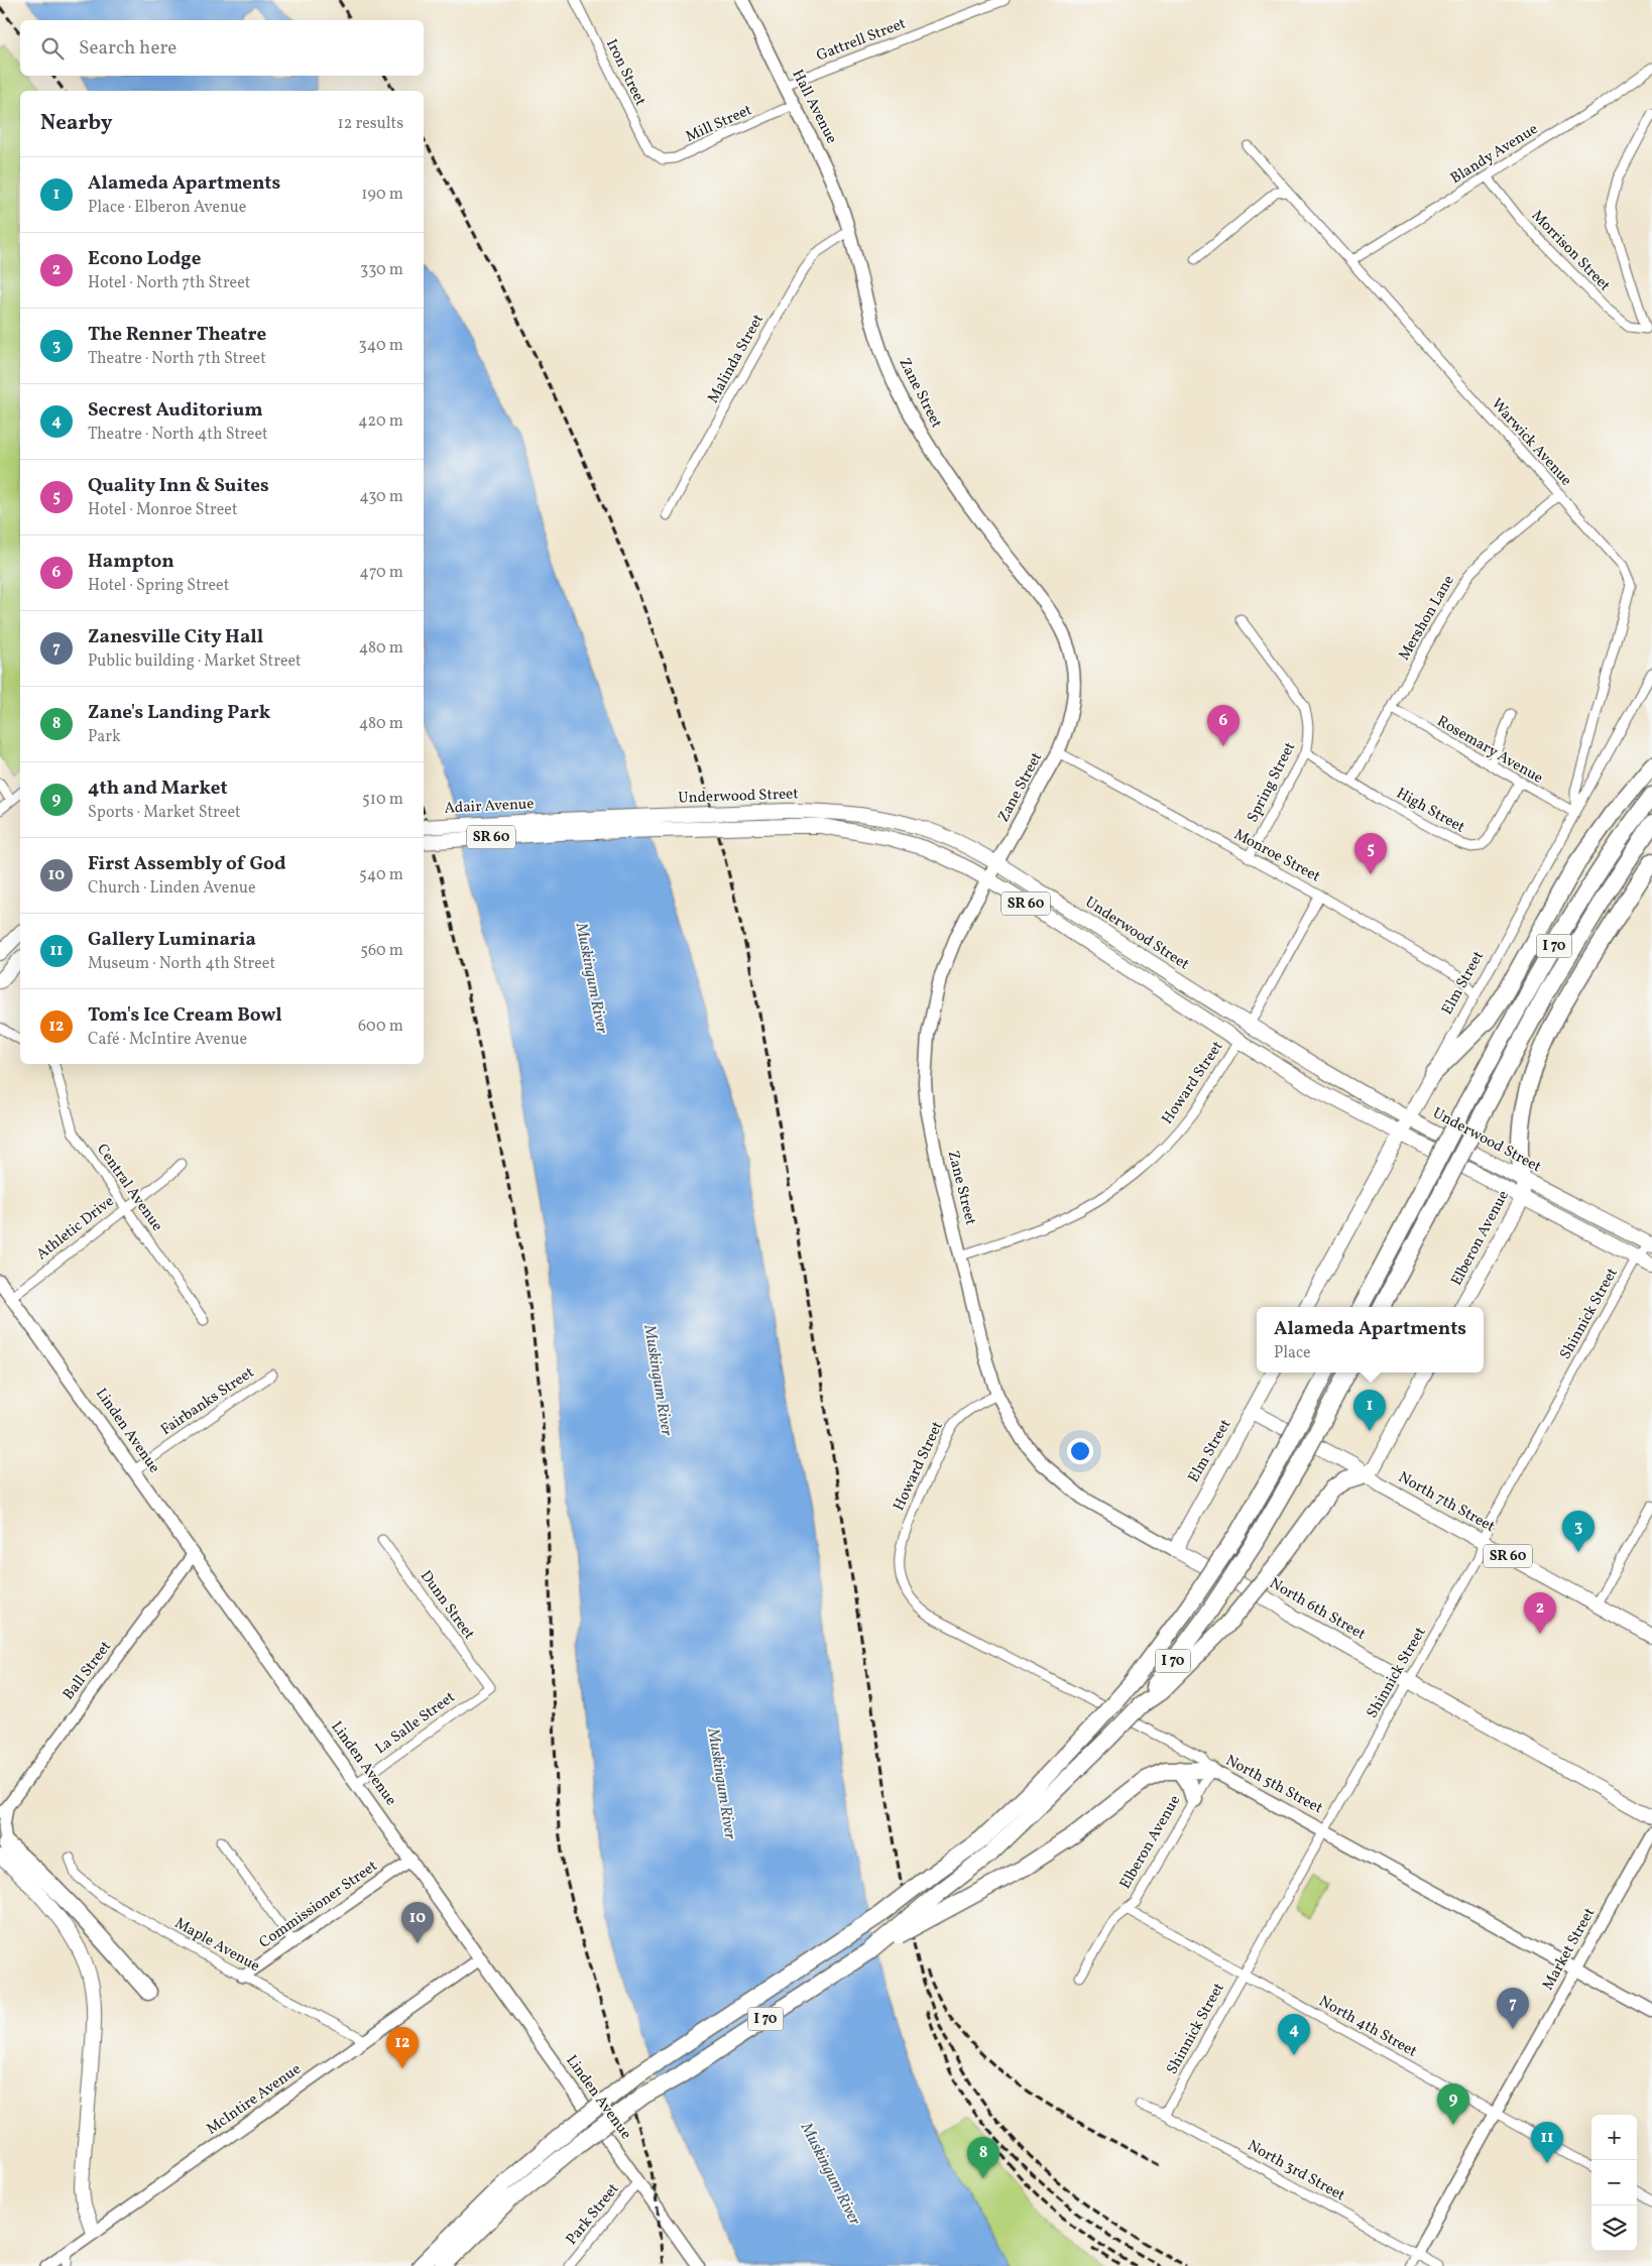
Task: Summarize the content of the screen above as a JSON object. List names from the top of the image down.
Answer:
{
  "streets": {
    "highway": ["I 70"],
    "main road": [
      "Hall Avenue",
      "Zane Street",
      "Underwood Street",
      "Adair Avenue",
      "SR 60",
      "Elm Street",
      "Elberon Avenue",
      "Linden Avenue",
      "North 7th Street",
      "North 6th Street",
      "North 5th Street"
    ],
    "street": [
      "Gattrell Street",
      "Iron Street",
      "Mill Street",
      "Blandy Avenue",
      "Morrison Street",
      "Malinda Street",
      "Warwick Avenue",
      "Mershon Lane",
      "Rosemary Avenue",
      "Spring Street",
      "High Street",
      "Monroe Street",
      "Howard Street",
      "Central Avenue",
      "Athletic Drive",
      "Shinnick Street",
      "Fairbanks Street",
      "Dunn Street",
      "Ball Street",
      "La Salle Street",
      "Commissioner Street",
      "Maple Avenue",
      "Market Street",
      "North 4th Street",
      "McIntire Avenue",
      "North 3rd Street",
      "Park Street"
    ]
  },
  "crossings": [
    ["Gattrell Street", "Hall Avenue"],
    ["Iron Street", "Mill Street"],
    ["Hall Avenue", "Mill Street"],
    ["Hall Avenue", "Malinda Street"],
    ["Hall Avenue", "Zane Street"],
    ["Blandy Avenue", "Morrison Street"],
    ["Blandy Avenue", "Warwick Avenue"],
    ["Malinda Street", "Zane Street"],
    ["Zane Street", "Underwood Street"],
    ["Zane Street", "Monroe Street"],
    ["Zane Street", "Howard Street"],
    ["Zane Street", "North 6th Street"],
    ["Warwick Avenue", "Mershon Lane"],
    ["Warwick Avenue", "Rosemary Avenue"],
    ["Warwick Avenue", "Elm Street"],
    ["Mershon Lane", "Rosemary Avenue"],
    ["Mershon Lane", "High Street"],
    ["Rosemary Avenue", "High Street"],
    ["Rosemary Avenue", "Elm Street"],
    ["Spring Street", "High Street"],
    ["Spring Street", "Monroe Street"],
    ["Underwood Street", "Adair Avenue"],
    ["Underwood Street", "Elm Street"],
    ["Underwood Street", "Howard Street"],
    ["Underwood Street", "Elberon Avenue"],
    ["Underwood Street", "Shinnick Street"],
    ["Monroe Street", "Elm Street"],
    ["Elm Street", "North 7th Street"],
    ["Elm Street", "North 6th Street"],
    ["Howard Street", "North 6th Street"],
    ["Howard Street", "North 5th Street"],
    ["Central Avenue", "Athletic Drive"],
    ["Athletic Drive", "Linden Avenue"],
    ["Elberon Avenue", "North 5th Street"],
    ["Elberon Avenue", "North 4th Street"],
    ["Shinnick Street", "North 7th Street"],
    ["Shinnick Street", "North 6th Street"],
    ["Shinnick Street", "North 5th Street"],
    ["Shinnick Street", "North 4th Street"],
    ["Shinnick Street", "North 3rd Street"],
    ["Fairbanks Street", "Linden Avenue"],
    ["Linden Avenue", "Ball Street"],
    ["Linden Avenue", "La Salle Street"],
    ["Linden Avenue", "Commissioner Street"],
    ["Linden Avenue", "McIntire Avenue"],
    ["Linden Avenue", "Park Street"],
    ["Dunn Street", "La Salle Street"],
    ["North 5th Street", "Market Street"],
    ["Commissioner Street", "Maple Avenue"],
    ["Maple Avenue", "McIntire Avenue"],
    ["Market Street", "North 4th Street"],
    ["Market Street", "North 3rd Street"]
  ],
  "water": ["Muskingum River"],
  "page": {
    "search": "Search here",
    "heading": ["Nearby", "12 results"],
    "list": [
      {
        "mark": "1",
        "name": "Alameda Apartments",
        "note": "Place · Elberon Avenue",
        "value": "190 m"
      },
      {
        "mark": "2",
        "name": "Econo Lodge",
        "note": "Hotel · North 7th Street",
        "value": "330 m"
      },
      {
        "mark": "3",
        "name": "The Renner Theatre",
        "note": "Theatre · North 7th Street",
        "value": "340 m"
      },
      {
        "mark": "4",
        "name": "Secrest Auditorium",
        "note": "Theatre · North 4th Street",
        "value": "420 m"
      },
      {
        "mark": "5",
        "name": "Quality Inn & Suites",
        "note": "Hotel · Monroe Street",
        "value": "430 m"
      },
      {
        "mark": "6",
        "name": "Hampton",
        "note": "Hotel · Spring Street",
        "value": "470 m"
      },
      {
        "mark": "7",
        "name": "Zanesville City Hall",
        "note": "Public building · Market Street",
        "value": "480 m"
      },
      {
        "mark": "8",
        "name": "Zane's Landing Park",
        "note": "Park",
        "value": "480 m"
      },
      {
        "mark": "9",
        "name": "4th and Market",
        "note": "Sports · Market Street",
        "value": "510 m"
      },
      {
        "mark": "10",
        "name": "First Assembly of God",
        "note": "Church · Linden Avenue",
        "value": "540 m"
      },
      {
        "mark": "11",
        "name": "Gallery Luminaria",
        "note": "Museum · North 4th Street",
        "value": "560 m"
      },
      {
        "mark": "12",
        "name": "Tom's Ice Cream Bowl",
        "note": "Café · McIntire Avenue",
        "value": "600 m"
      }
    ],
    "pins": [
      "6",
      "5",
      "1",
      "3",
      "2",
      "10",
      "7",
      "4",
      "12",
      "9",
      "11",
      "8"
    ],
    "popup": ["Alameda Apartments", "Place"],
    "map_buttons": ["+", "−"]
  }
}
